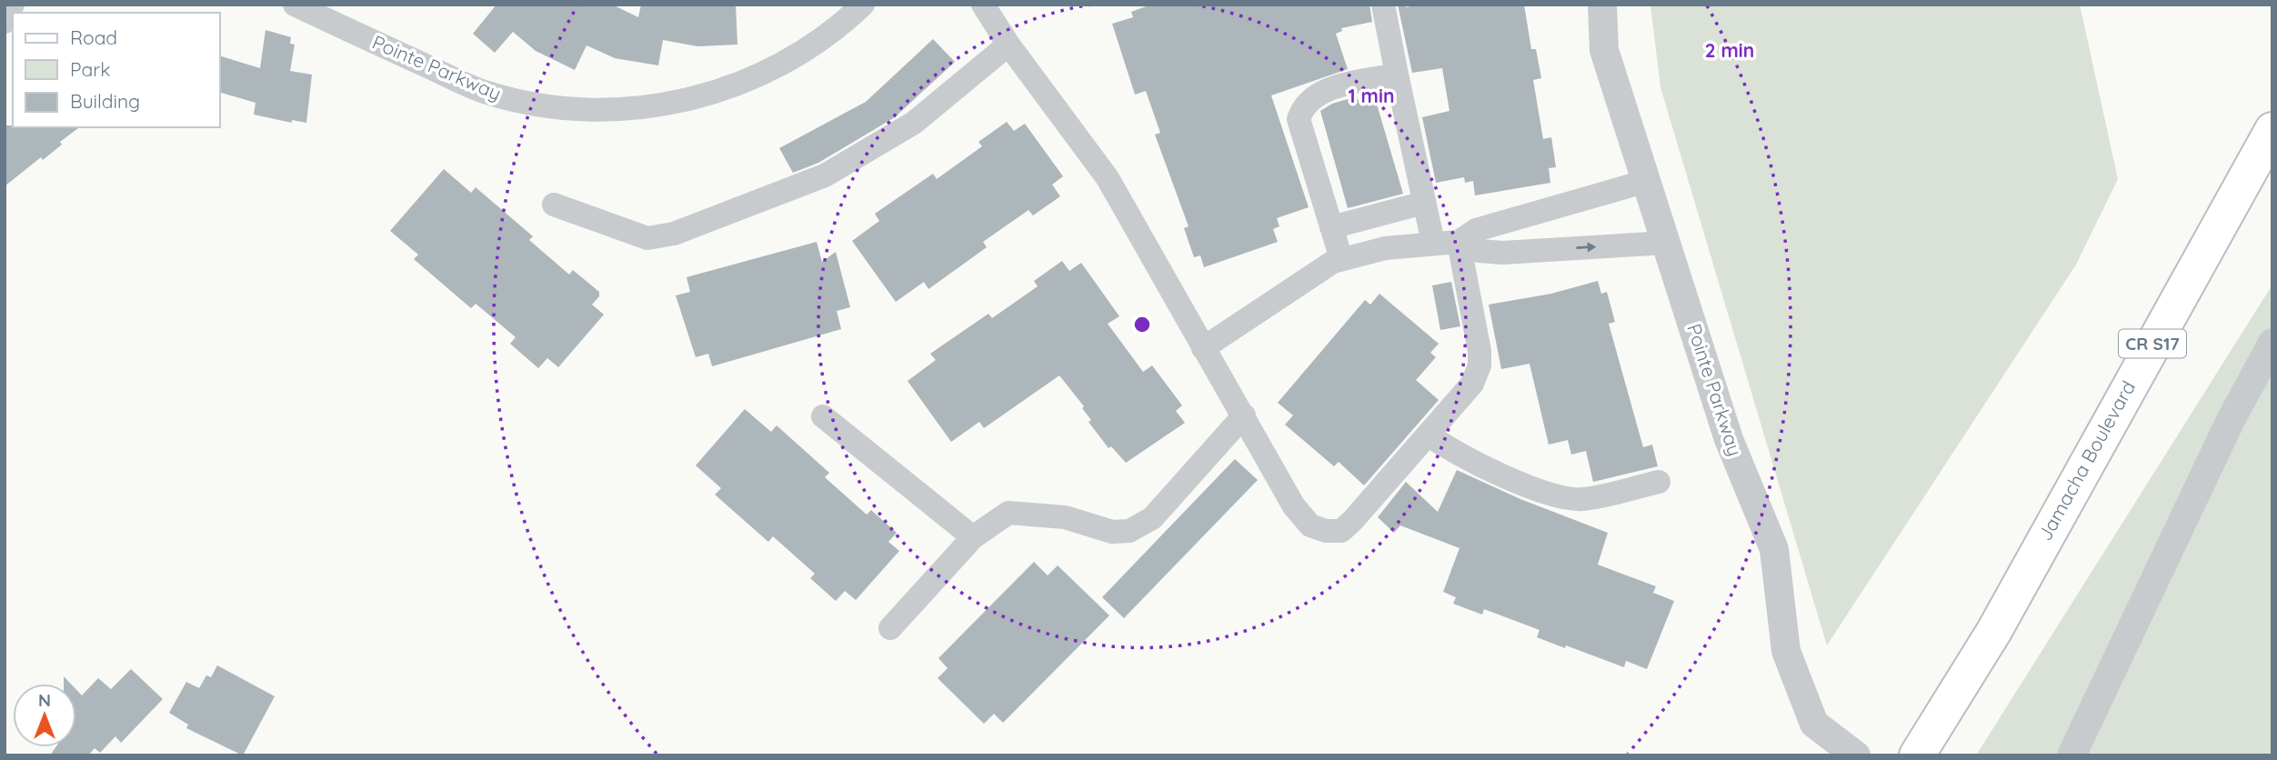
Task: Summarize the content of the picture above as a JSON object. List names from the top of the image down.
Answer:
{
  "streets": {
    "main road": ["CR S17", "Jamacha Boulevard"],
    "street": ["Pointe Parkway"]
  },
  "legend": ["Road", "Park", "Building"],
  "north": "top",
  "rings": ["2 min", "1 min"]
}
